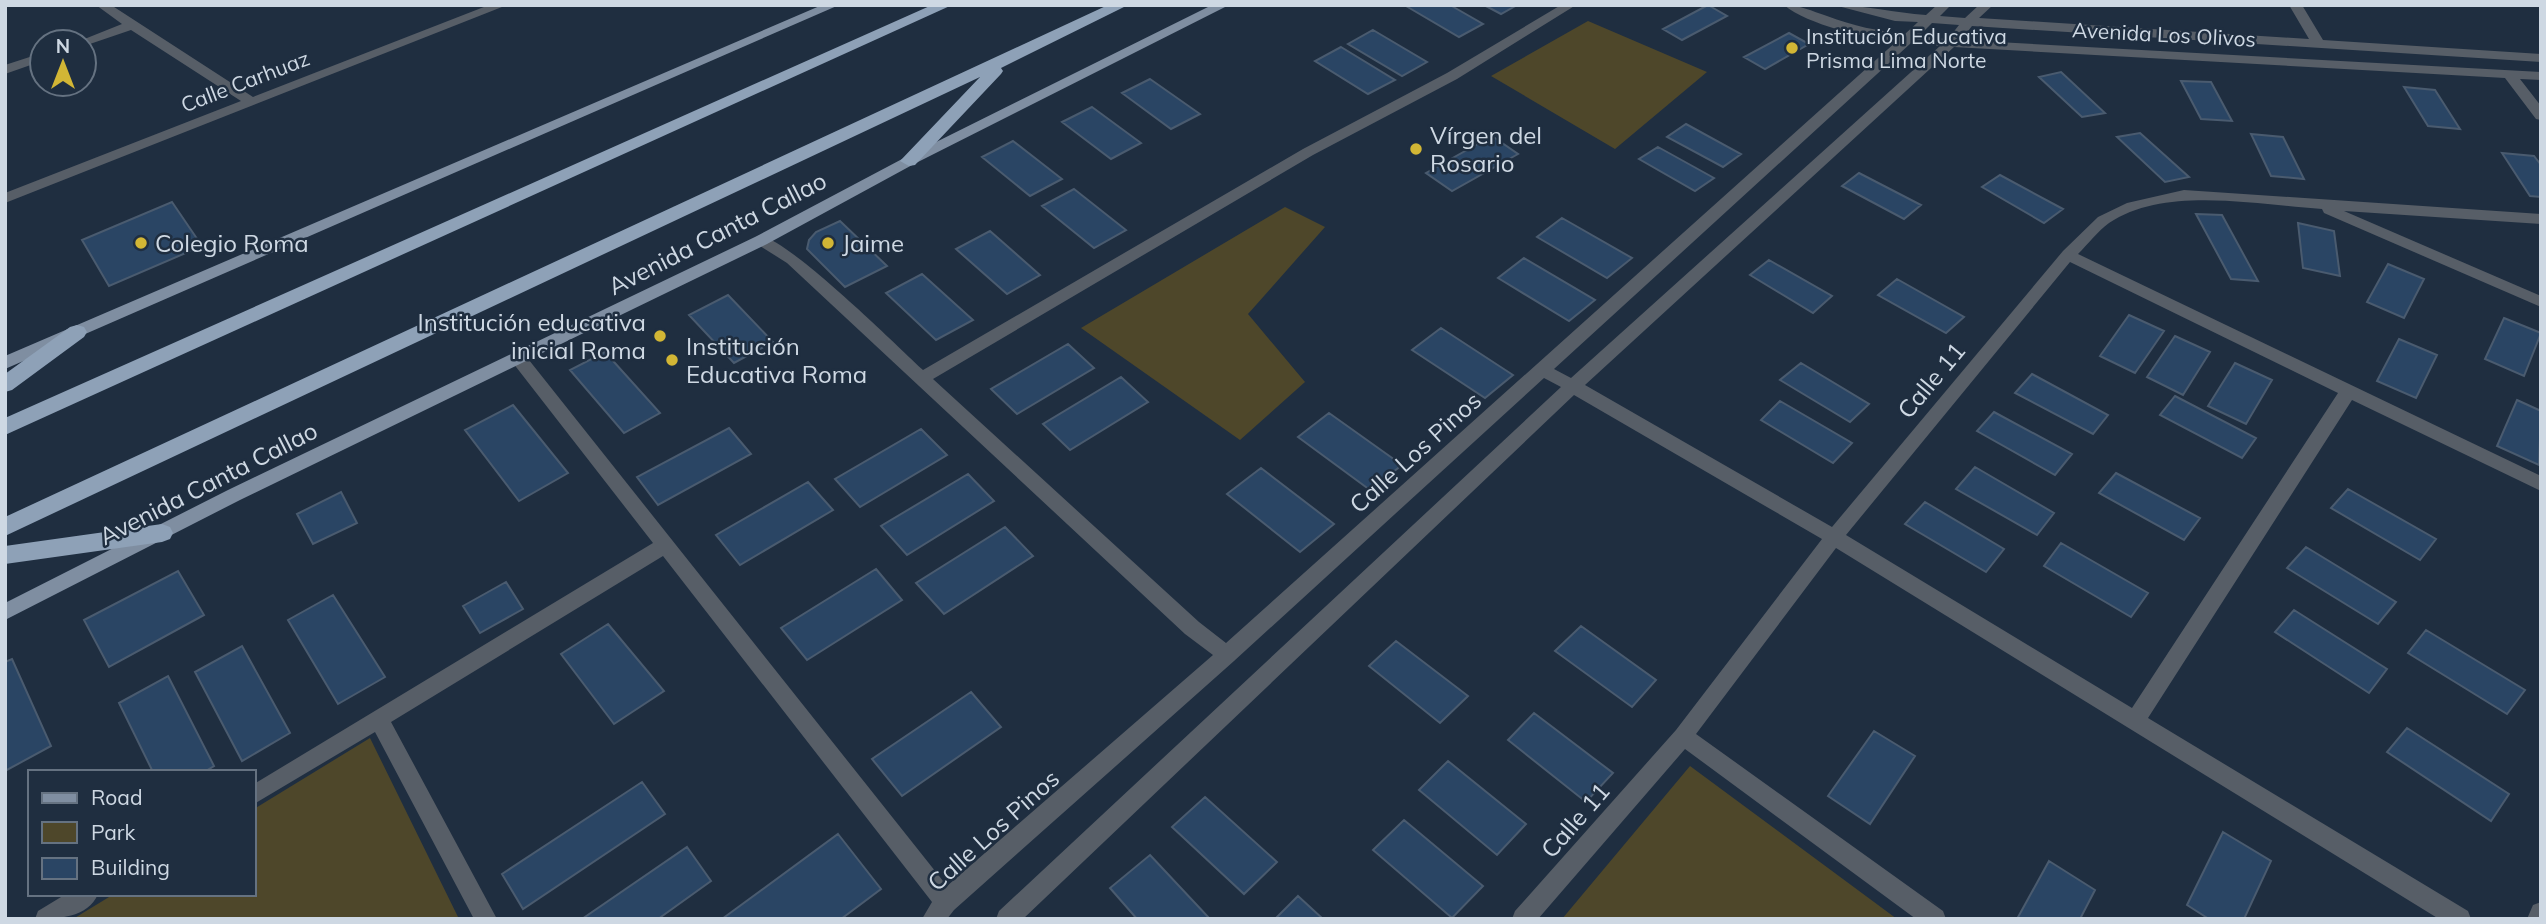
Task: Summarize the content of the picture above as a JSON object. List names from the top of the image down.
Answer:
{
  "streets": {
    "highway": ["Avenida Canta Callao"],
    "street": [
      "Avenida Los Olivos",
      "Calle Carhuaz",
      "Calle 11",
      "Calle Los Pinos"
    ]
  },
  "crossings": [
    ["Avenida Los Olivos", "Calle Los Pinos"]
  ],
  "places": [
    "Institución Educativa Prisma Lima Norte",
    "Vírgen del Rosario",
    "Colegio Roma",
    "Jaime",
    "Institución educativa inicial Roma",
    "Institución Educativa Roma"
  ],
  "legend": ["Road", "Park", "Building"],
  "north": "top"
}
